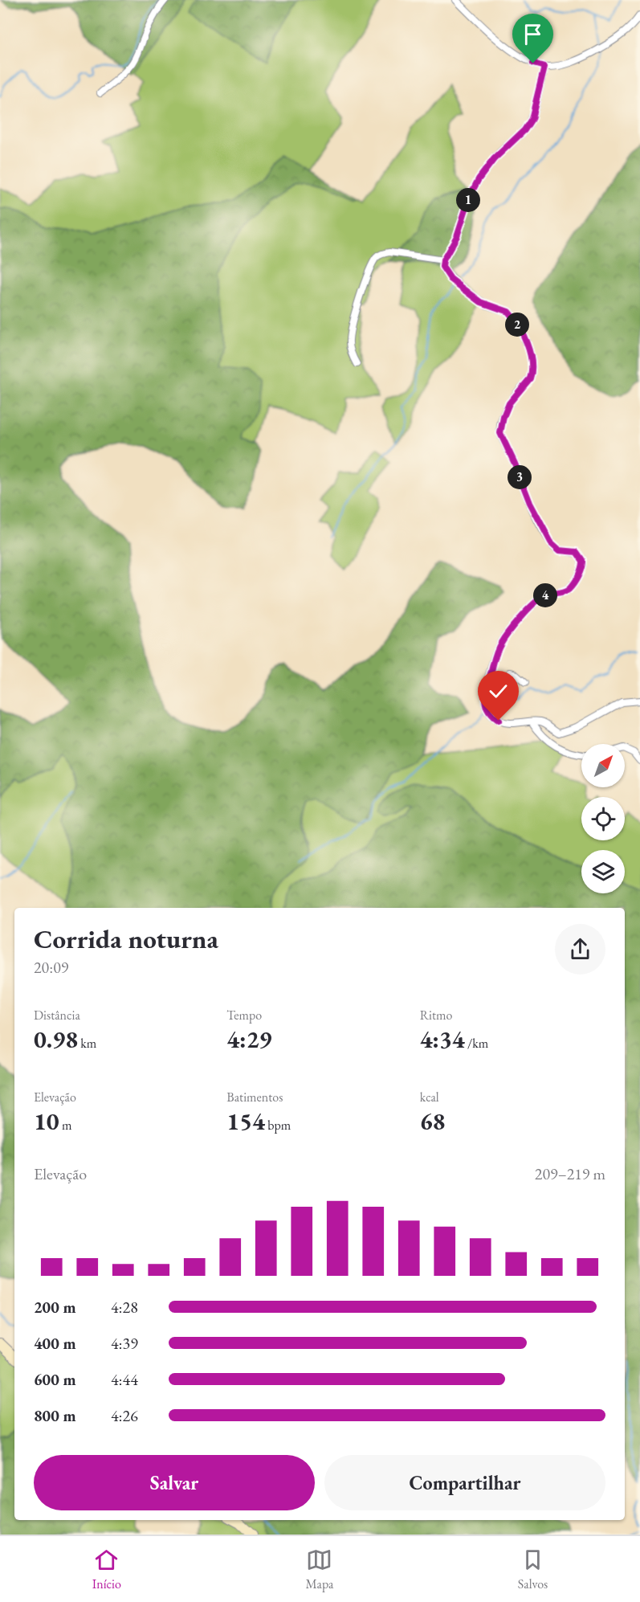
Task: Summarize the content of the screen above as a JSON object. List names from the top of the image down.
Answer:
{
  "north": "top right",
  "page": {
    "pins": [
      "1",
      "2",
      "3",
      "4"
    ],
    "heading": ["Corrida noturna", "20:09"],
    "stats": [
      ["Distância", "0.98 km"],
      ["Tempo", "4:29"],
      ["Ritmo", "4:34 /km"],
      ["Elevação", "10 m"],
      ["Batimentos", "154 bpm"],
      ["kcal", "68"]
    ],
    "chart": ["Elevação", "209–219 m"],
    "list": [
      {
        "name": "200 m",
        "note": "4:28"
      },
      {
        "name": "400 m",
        "note": "4:39"
      },
      {
        "name": "600 m",
        "note": "4:44"
      },
      {
        "name": "800 m",
        "note": "4:26"
      }
    ],
    "buttons": ["Salvar", "Compartilhar"],
    "tabs": ["Início", "Mapa", "Salvos"]
  }
}
